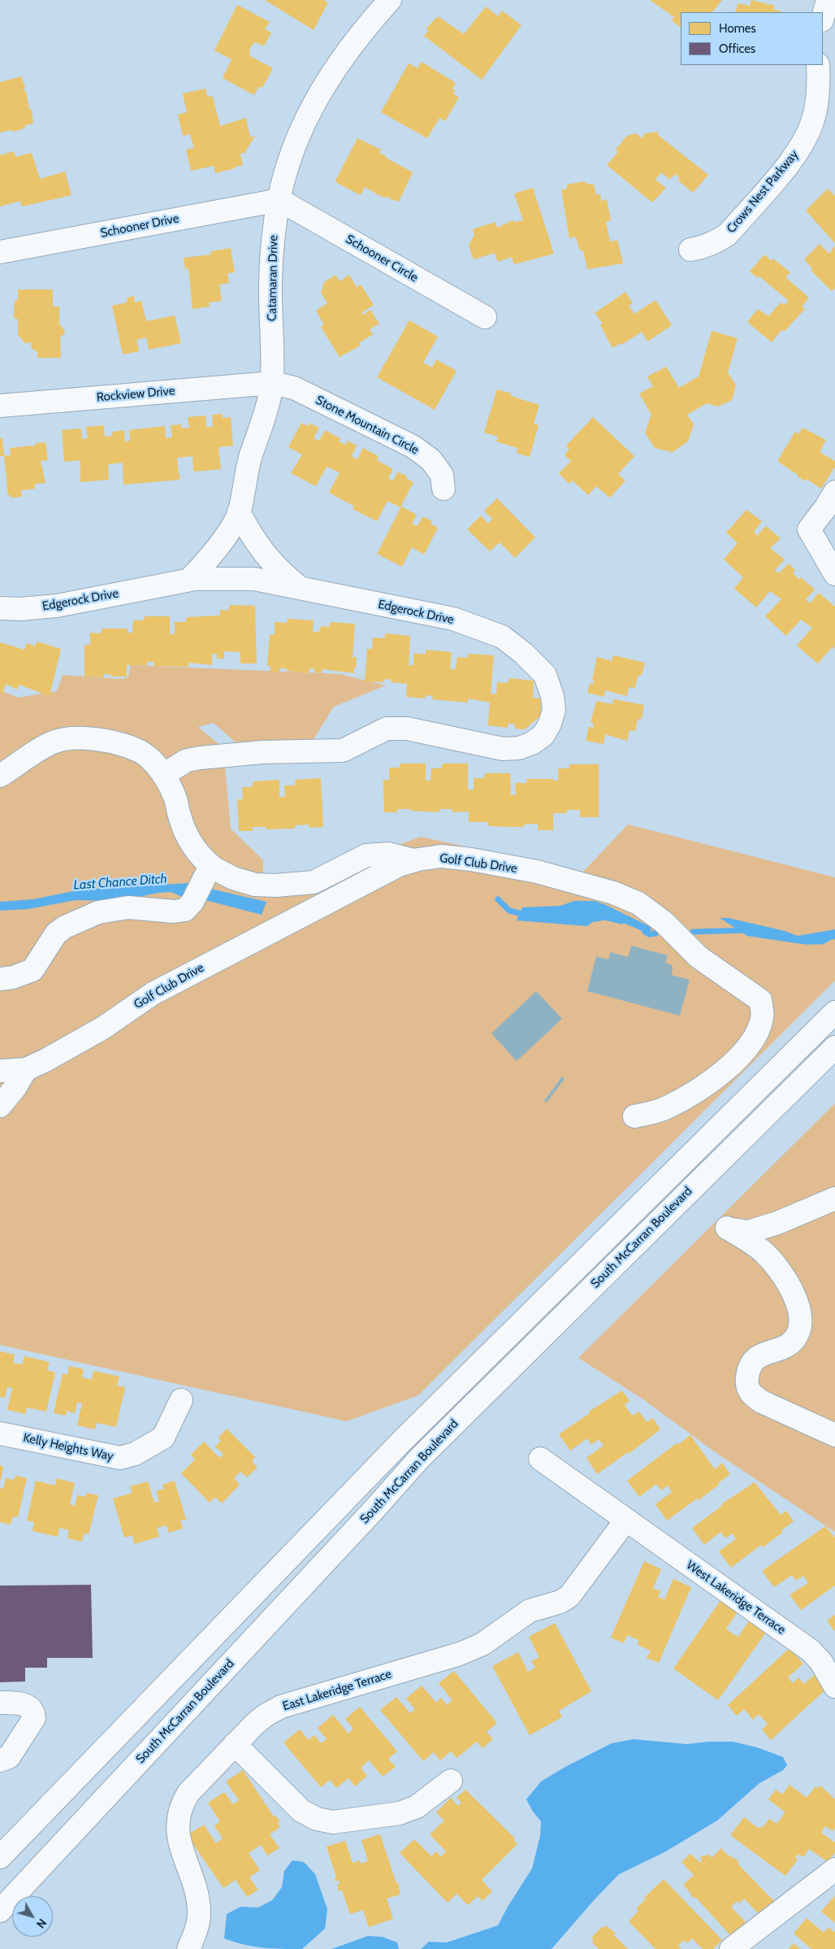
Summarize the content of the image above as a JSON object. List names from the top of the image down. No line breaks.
{"streets":{"street":["Crows Nest Parkway","Schooner Drive","Schooner Circle","Catamaran Drive","Rockview Drive","Stone Mountain Circle","Edgerock Drive","Golf Club Drive","South McCarran Boulevard","Kelly Heights Way","West Lakeridge Terrace","East Lakeridge Terrace"]},"crossings":[["Schooner Drive","Schooner Circle"],["Schooner Drive","Catamaran Drive"],["Schooner Circle","Catamaran Drive"],["Catamaran Drive","Rockview Drive"],["Catamaran Drive","Stone Mountain Circle"],["Catamaran Drive","Edgerock Drive"],["Rockview Drive","Stone Mountain Circle"],["West Lakeridge Terrace","East Lakeridge Terrace"]],"water":["Last Chance Ditch"],"legend":["Homes","Offices"],"north":"bottom right"}
